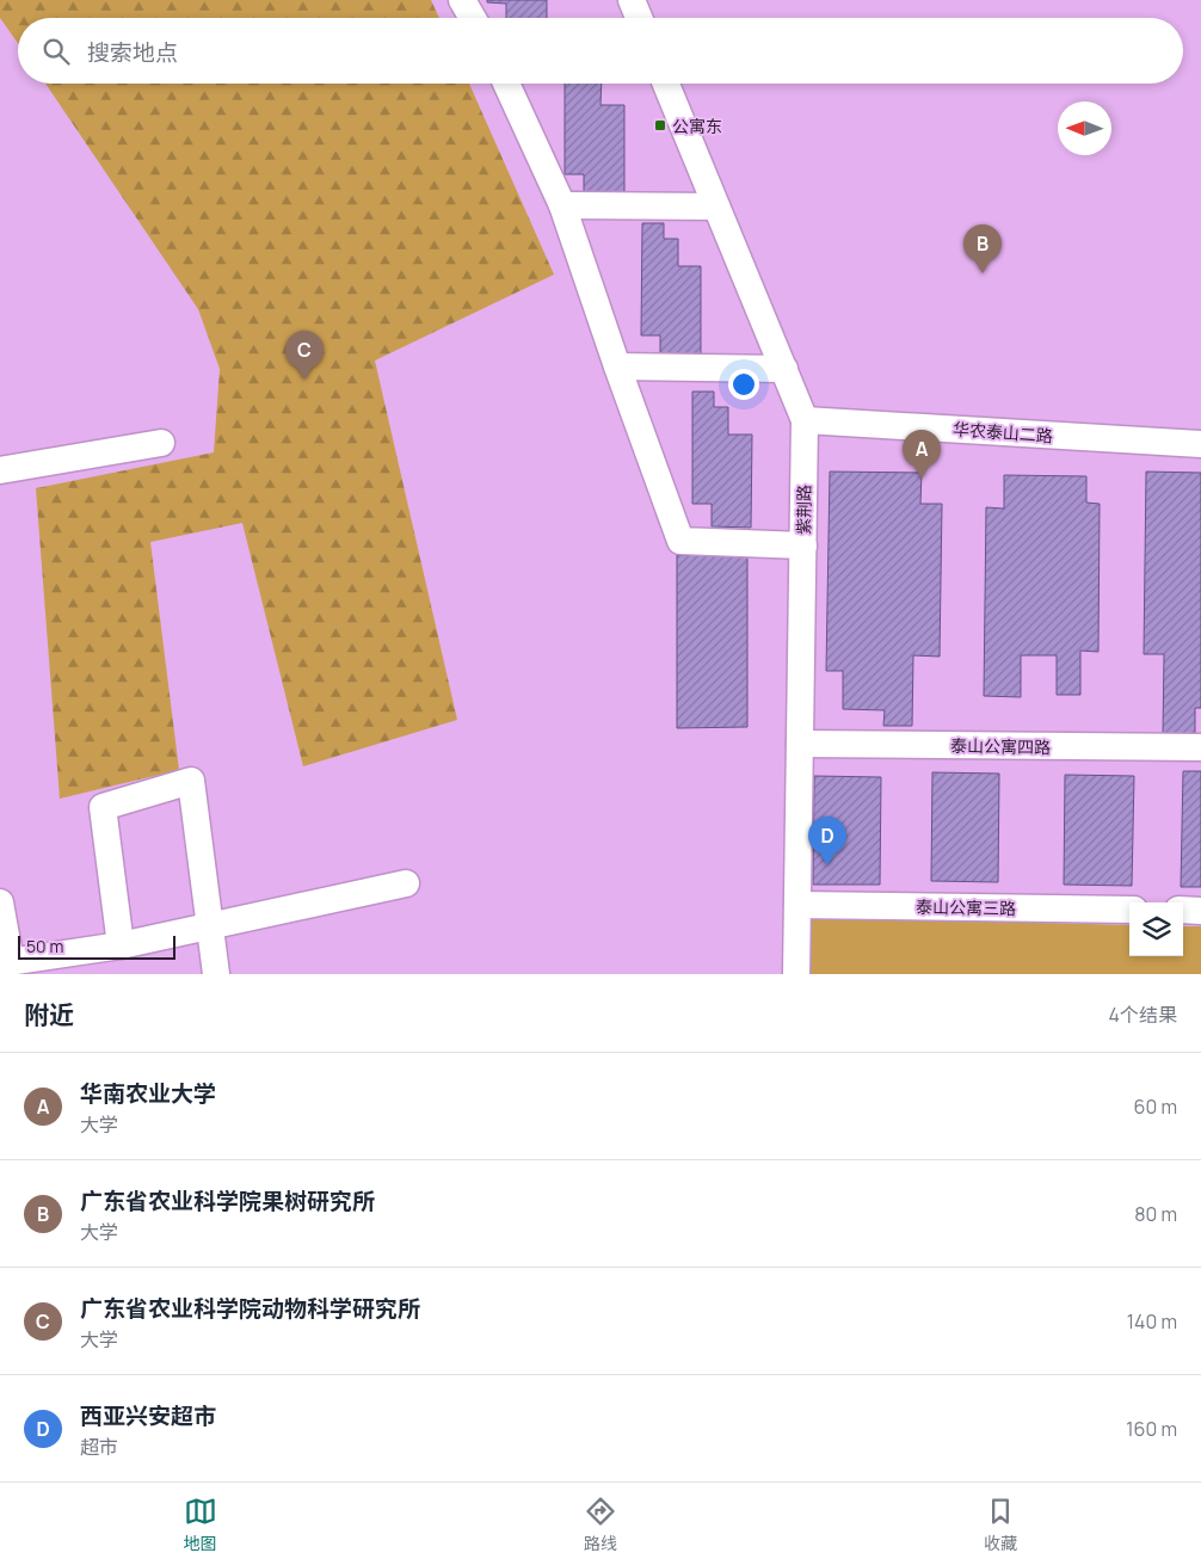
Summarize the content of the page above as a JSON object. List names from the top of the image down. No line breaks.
{"streets":{"lane":["华农泰山二路","紫荆路","泰山公寓四路","泰山公寓三路"]},"crossings":[["华农泰山二路","紫荆路"],["紫荆路","泰山公寓四路"],["紫荆路","泰山公寓三路"]],"places":{"transit":["公寓东"]},"scale_bar":"50 m","north":"left","page":{"search":"搜索地点","pins":["B","C","A","D"],"scale":"50 m","heading":["附近","4个结果"],"list":[{"mark":"A","name":"华南农业大学","note":"大学","value":"60 m"},{"mark":"B","name":"广东省农业科学院果树研究所","note":"大学","value":"80 m"},{"mark":"C","name":"广东省农业科学院动物科学研究所","note":"大学","value":"140 m"},{"mark":"D","name":"西亚兴安超市","note":"超市","value":"160 m"}],"nav":["地图","路线","收藏"]}}
